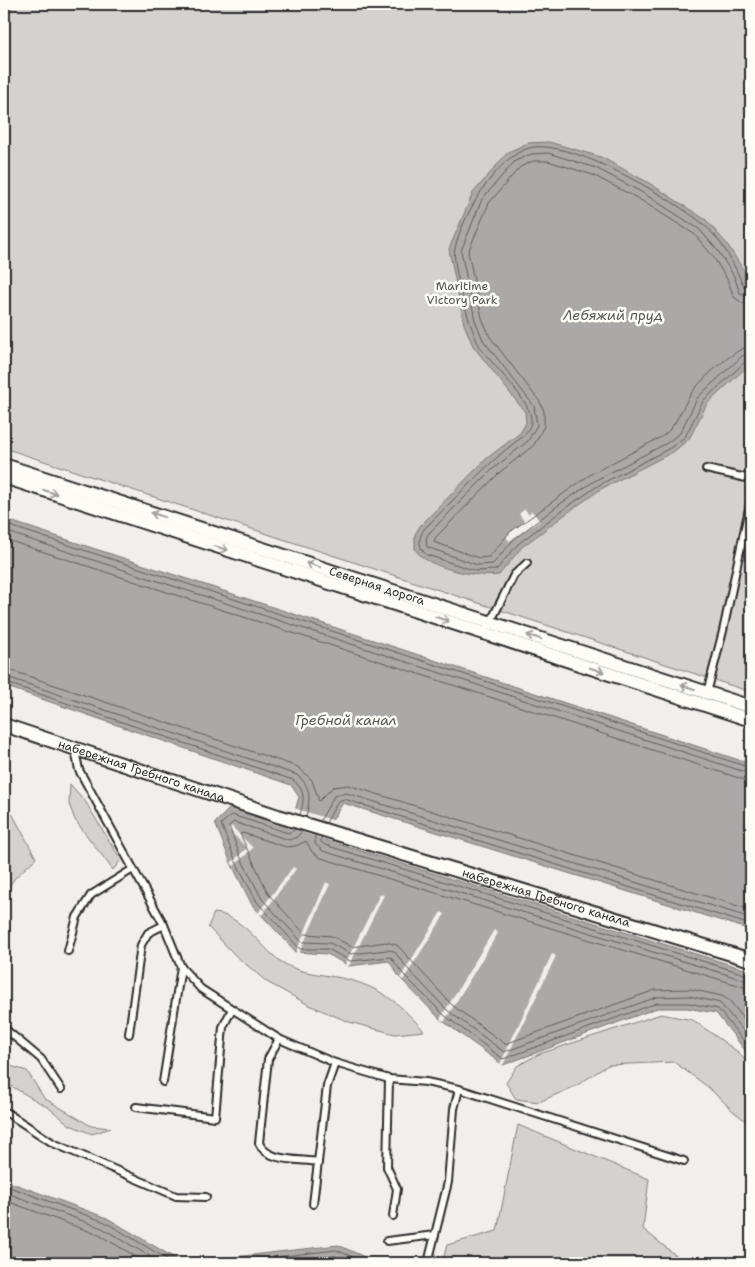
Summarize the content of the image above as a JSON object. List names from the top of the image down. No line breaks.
{"streets":{"street":["Северная дорога","набережная Гребного канала"]},"water":["Лебяжий пруд","Гребной канал"],"parks":["Maritime Victory Park"]}
